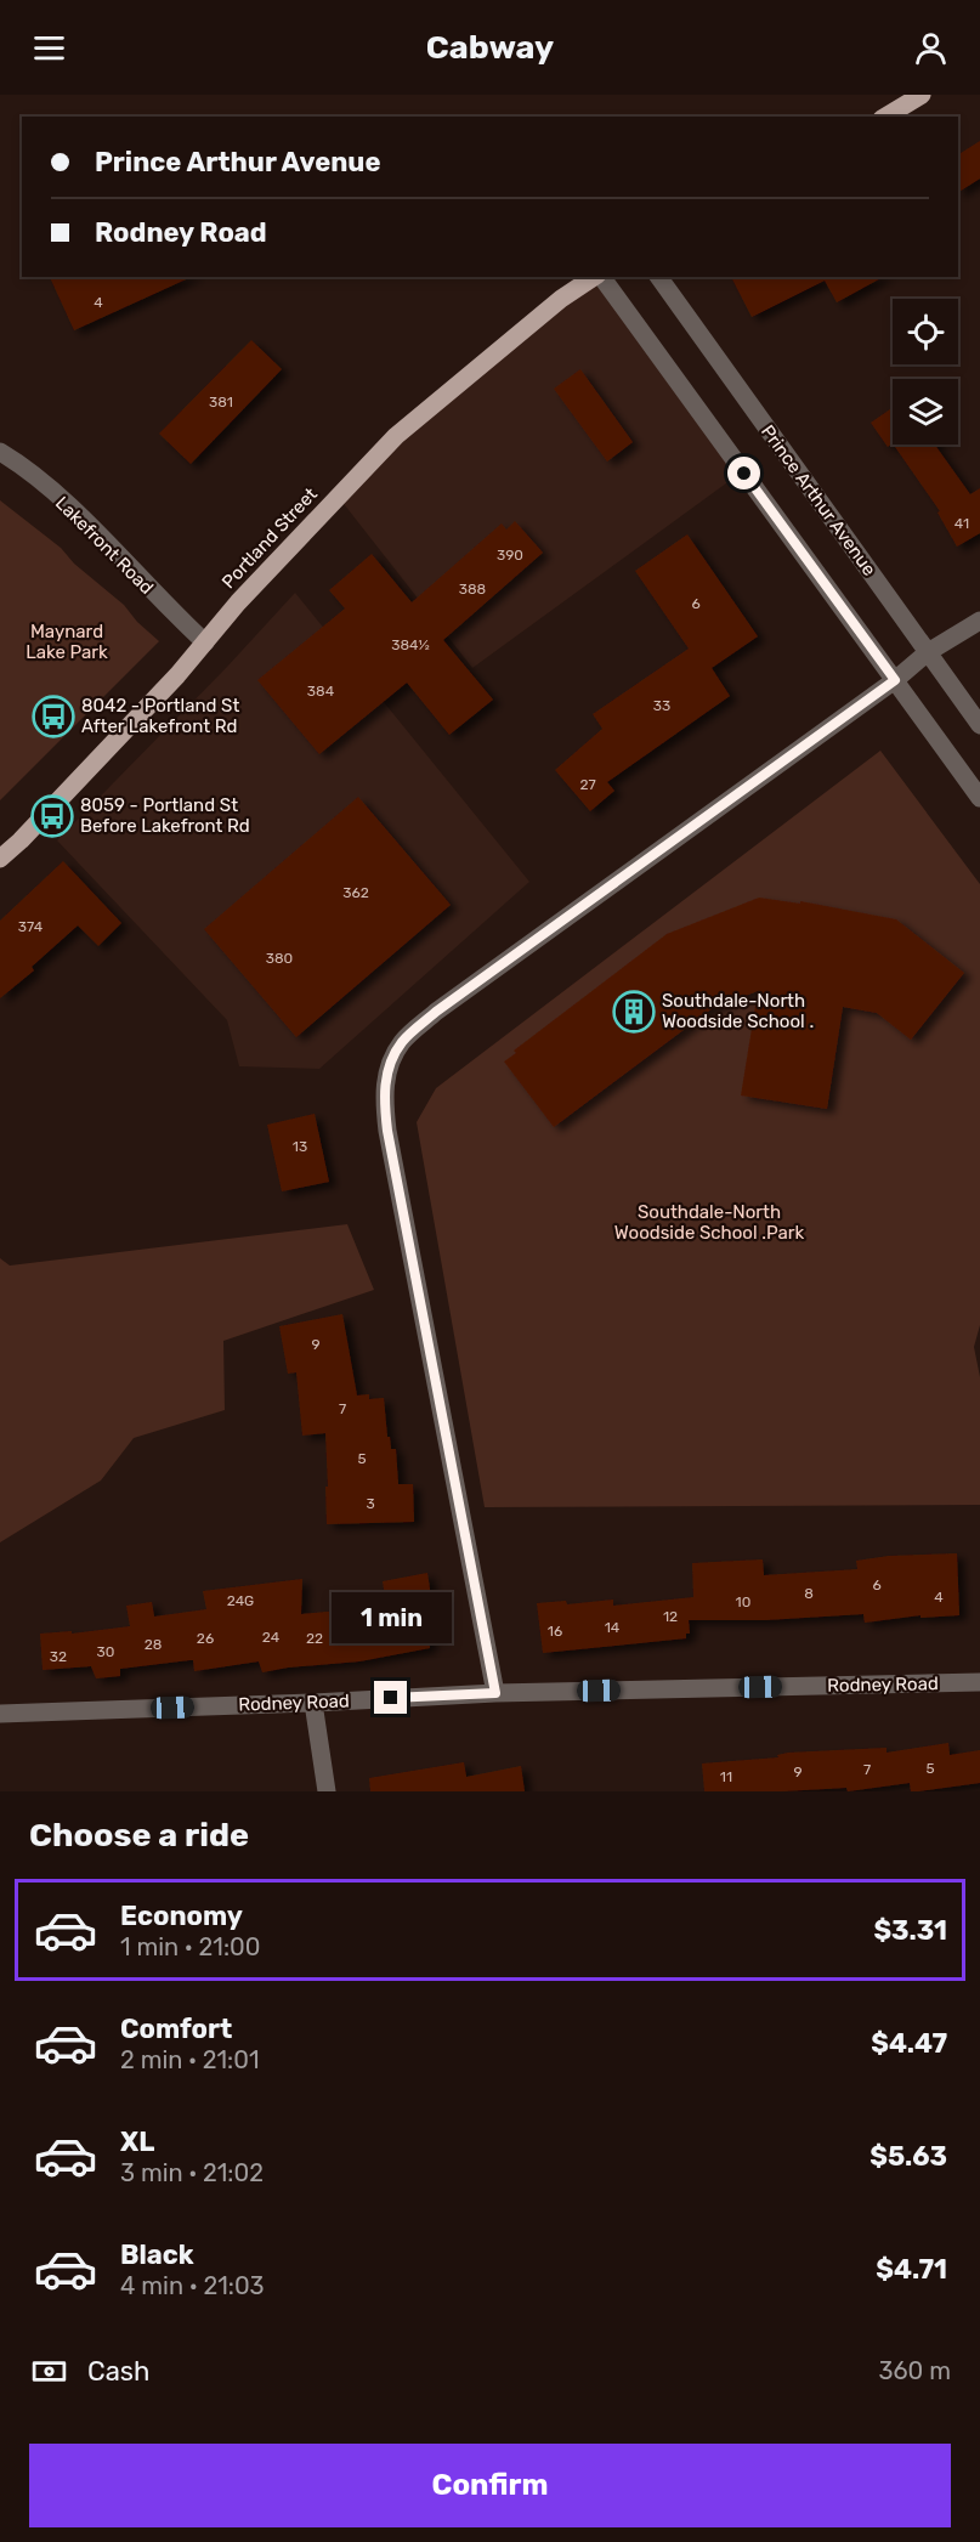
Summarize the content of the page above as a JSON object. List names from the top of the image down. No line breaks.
{"streets":{"main road":["Portland Street"],"street":["Prince Arthur Avenue","Lakefront Road","Rodney Road"]},"crossings":[["Portland Street","Lakefront Road"]],"parks":["Maynard Lake Park","Southdale-North Woodside School .Park"],"places":{"bus stop":["8042 - Portland St After Lakefront Rd","8059 - Portland St Before Lakefront Rd"],"building":["Southdale-North Woodside School ."]},"house_numbers":["4","381","41","390","388","6","384½","384","33","27","362","374","380","13","9","7","5","3","6","8","4","24G","10","12","14","16","24","26","22","28","30","32","5","7","9","11"],"page":{"header":"Cabway","banner":["Prince Arthur Avenue","Rodney Road"],"bubble":"1 min","heading":"Choose a ride","list":[{"name":"Economy","note":"1 min · 21:00","value":"$3.31"},{"name":"Comfort","note":"2 min · 21:01","value":"$4.47"},{"name":"XL","note":"3 min · 21:02","value":"$5.63"},{"name":"Black","note":"4 min · 21:03","value":"$4.71"}],"pay":["Cash","360 m"],"buttons":"Confirm"}}
